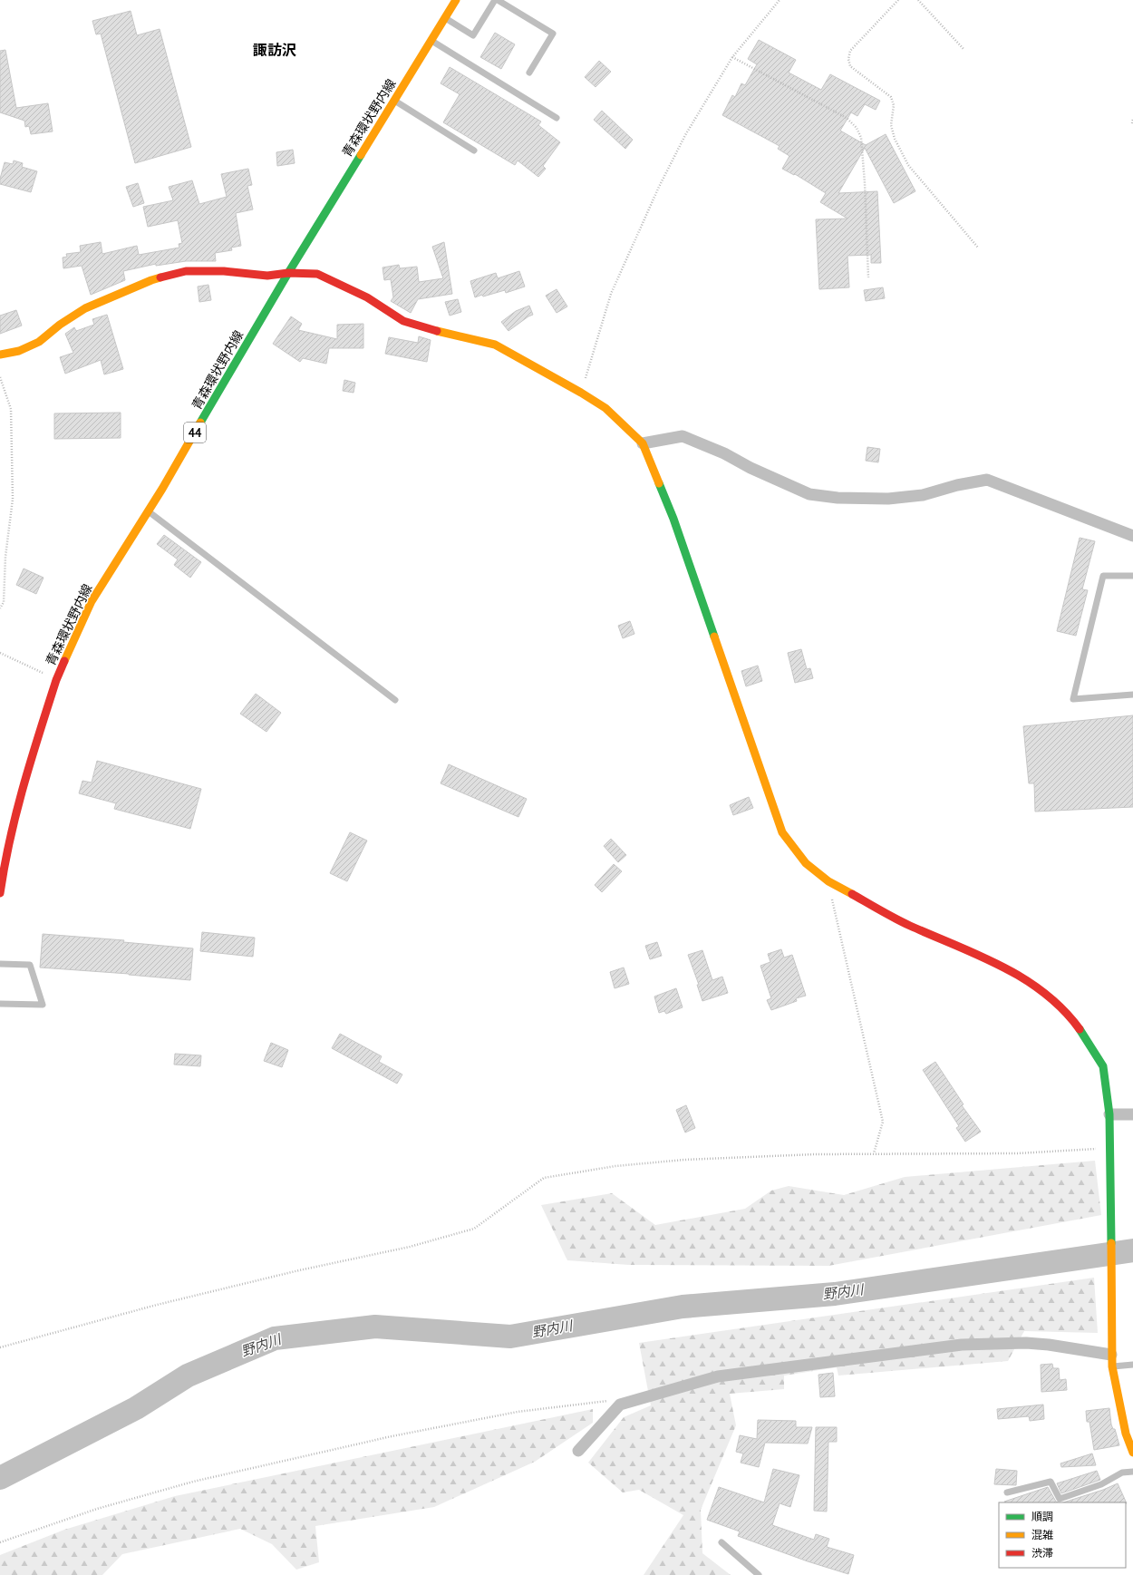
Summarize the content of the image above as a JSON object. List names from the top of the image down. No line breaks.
{"streets":{"street":["青森環状野内線","44"]},"districts":["諏訪沢"],"water":["野内川"],"legend":["順調","混雑","渋滞"]}
